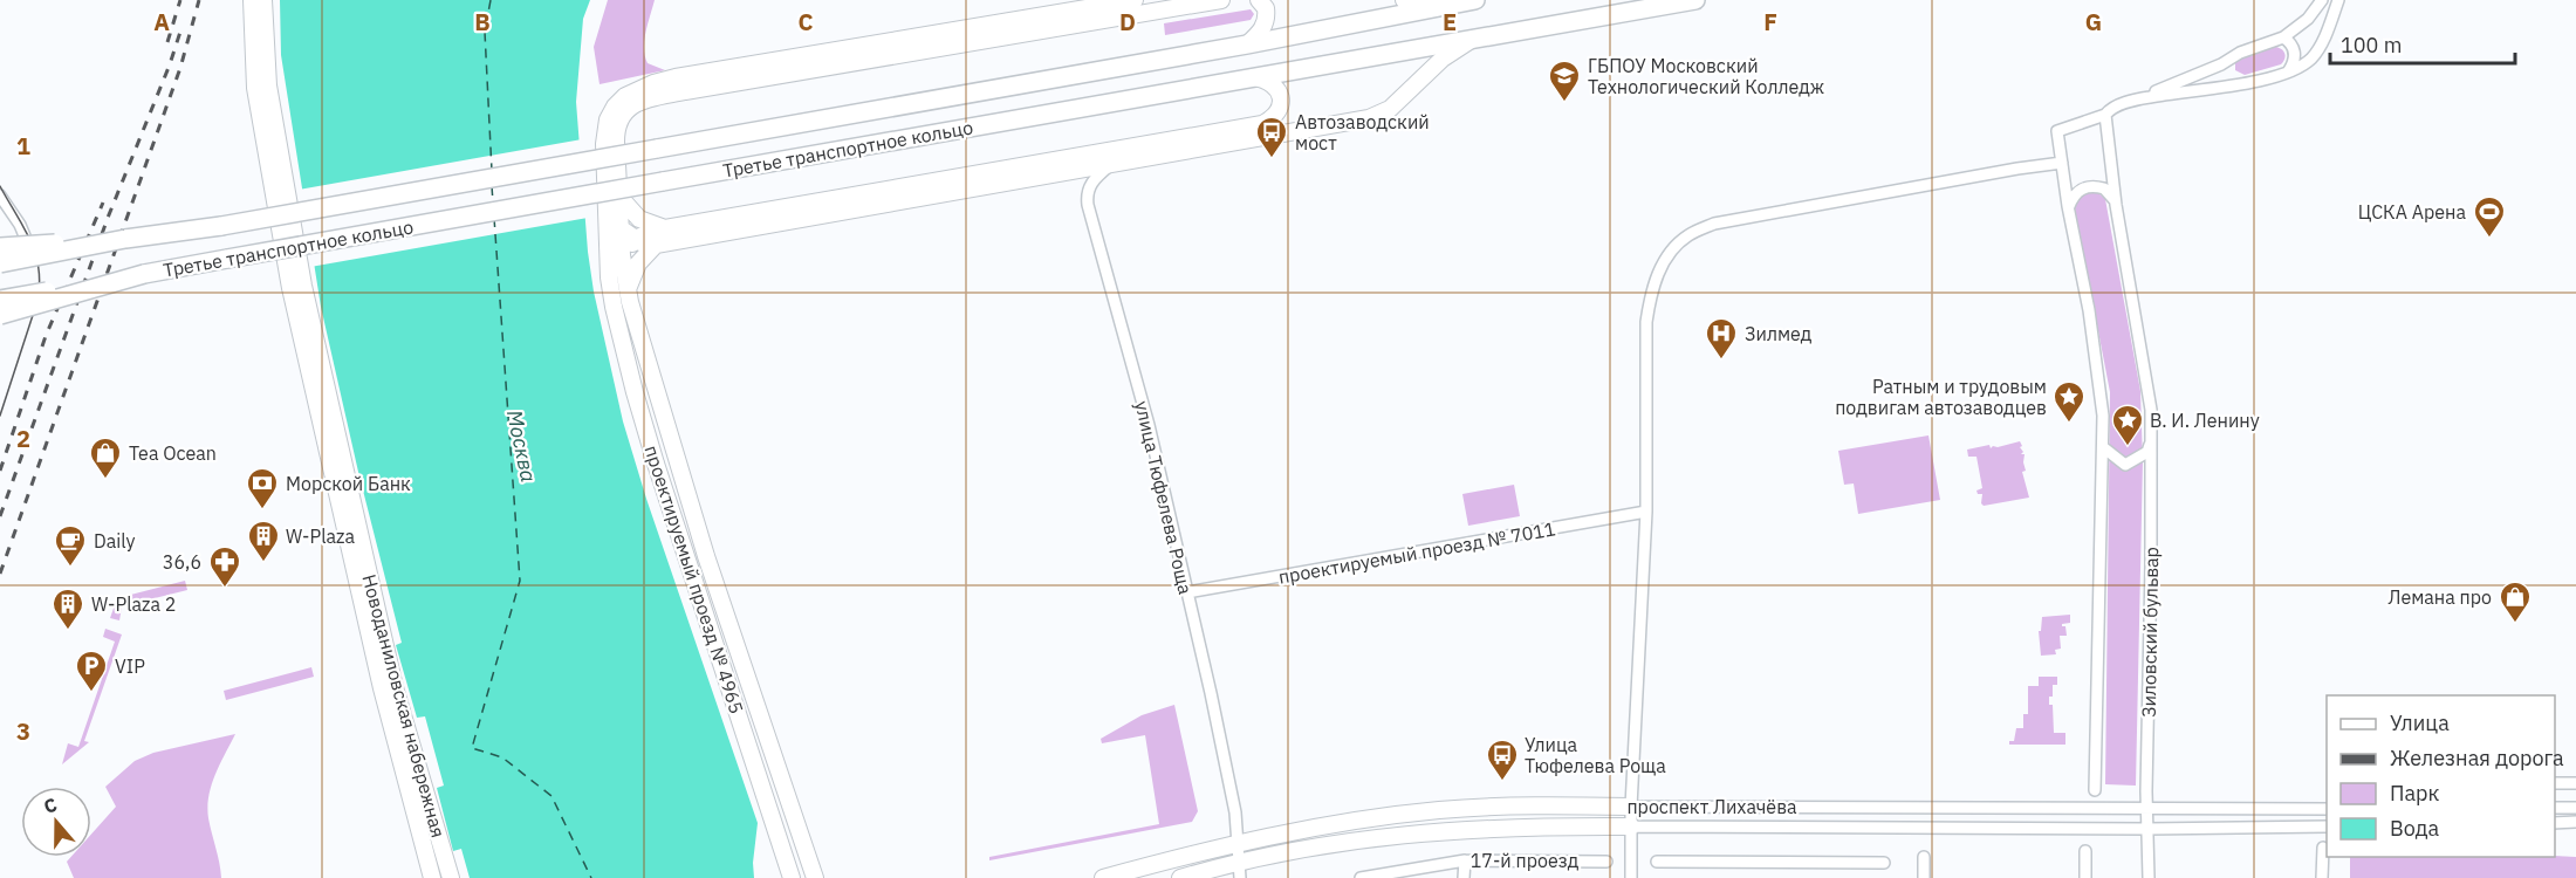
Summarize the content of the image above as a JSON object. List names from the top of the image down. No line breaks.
{"streets":{"main road":["Третье транспортное кольцо","проектируемый проезд № 4965","Новоданиловская набережная","проспект Лихачёва"],"street":["улица Тюфелева Роща","проектируемый проезд № 7011","Зиловский бульвар","17-й проезд"]},"crossings":[["улица Тюфелева Роща","проектируемый проезд № 7011"],["улица Тюфелева Роща","проспект Лихачёва"],["Зиловский бульвар","проспект Лихачёва"]],"water":["Москва"],"places":{"school or university":["ГБПОУ Московский Технологический Колледж"],"bus stop":["Автозаводский мост","Улица Тюфелева Роща"],"sports":["ЦСКА Арена"],"hospital":["Зилмед"],"place":["Ратным и трудовым подвигам автозаводцев","В. И. Ленину"],"shop":["Tea Ocean","Лемана про"],"bank":["Морской Банк"],"building":["W-Plaza","W-Plaza 2"],"cafe":["Daily"],"pharmacy":["36,6"],"parking":["VIP"]},"legend":["Улица","Железная дорога","Парк","Вода"],"scale_bar":"100 m","north":"top","grid":{"columns":["A","B","C","D","E","F","G"],"rows":["1","2","3"]}}
